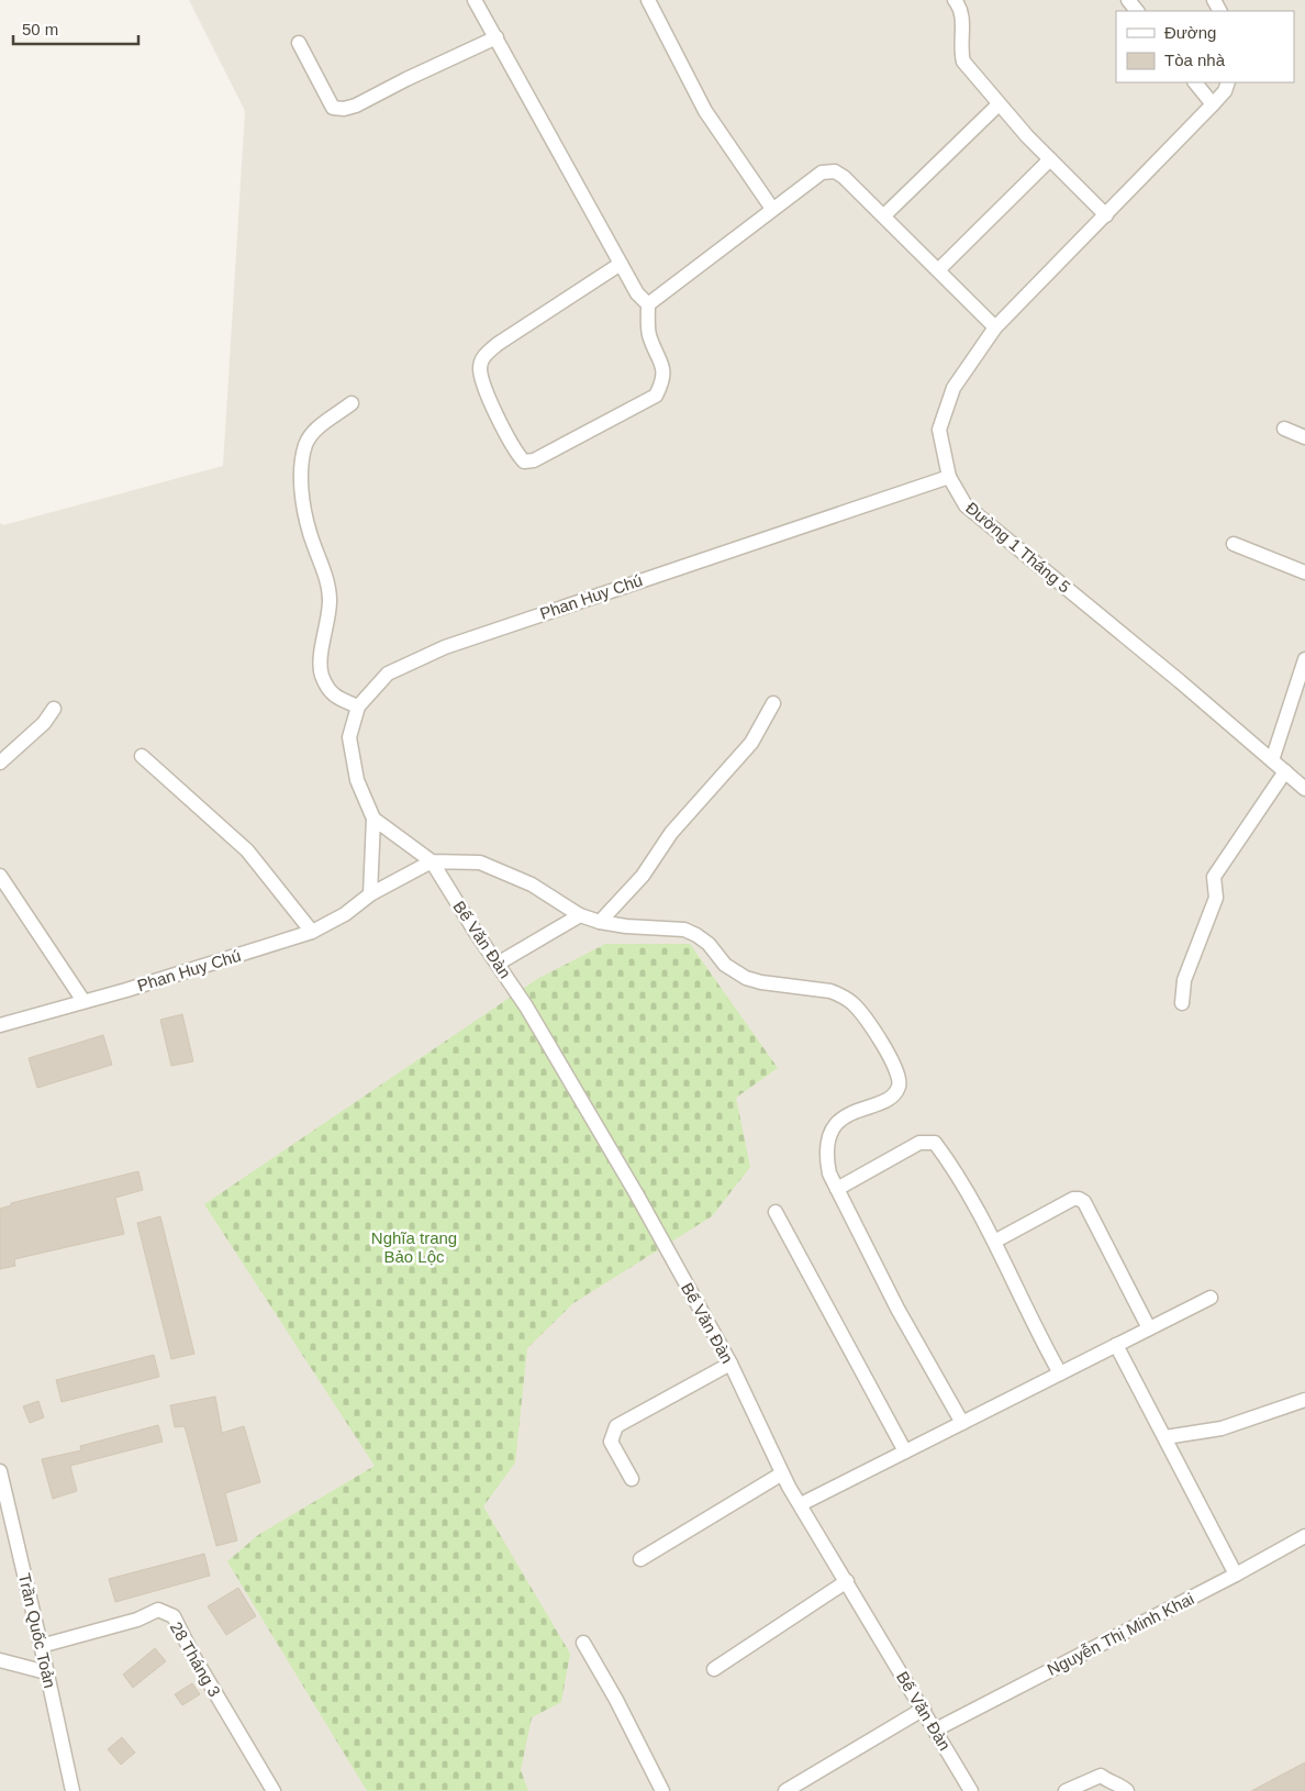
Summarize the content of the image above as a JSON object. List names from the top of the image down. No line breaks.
{"streets":{"street":["Đường 1 Tháng 5","Phan Huy Chú","Bế Văn Đàn","Trần Quốc Toản","Nguyễn Thị Minh Khai","28 Tháng 3"]},"crossings":[["Đường 1 Tháng 5","Phan Huy Chú"],["Phan Huy Chú","Bế Văn Đàn"],["Bế Văn Đàn","Nguyễn Thị Minh Khai"],["Trần Quốc Toản","28 Tháng 3"]],"parks":["Nghĩa trang Bảo Lộc"],"legend":["Đường","Tòa nhà"],"scale_bar":"50 m"}
